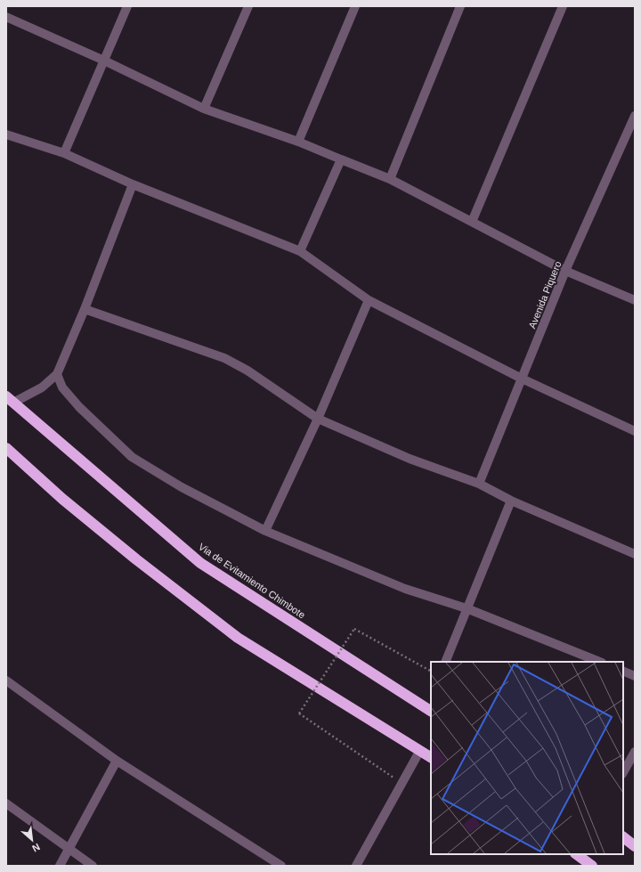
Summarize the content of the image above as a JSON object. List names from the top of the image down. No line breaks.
{"streets":{"highway":["Via de Evitamiento Chimbote"],"street":["Avenida Piquero"]},"north":"bottom right"}
